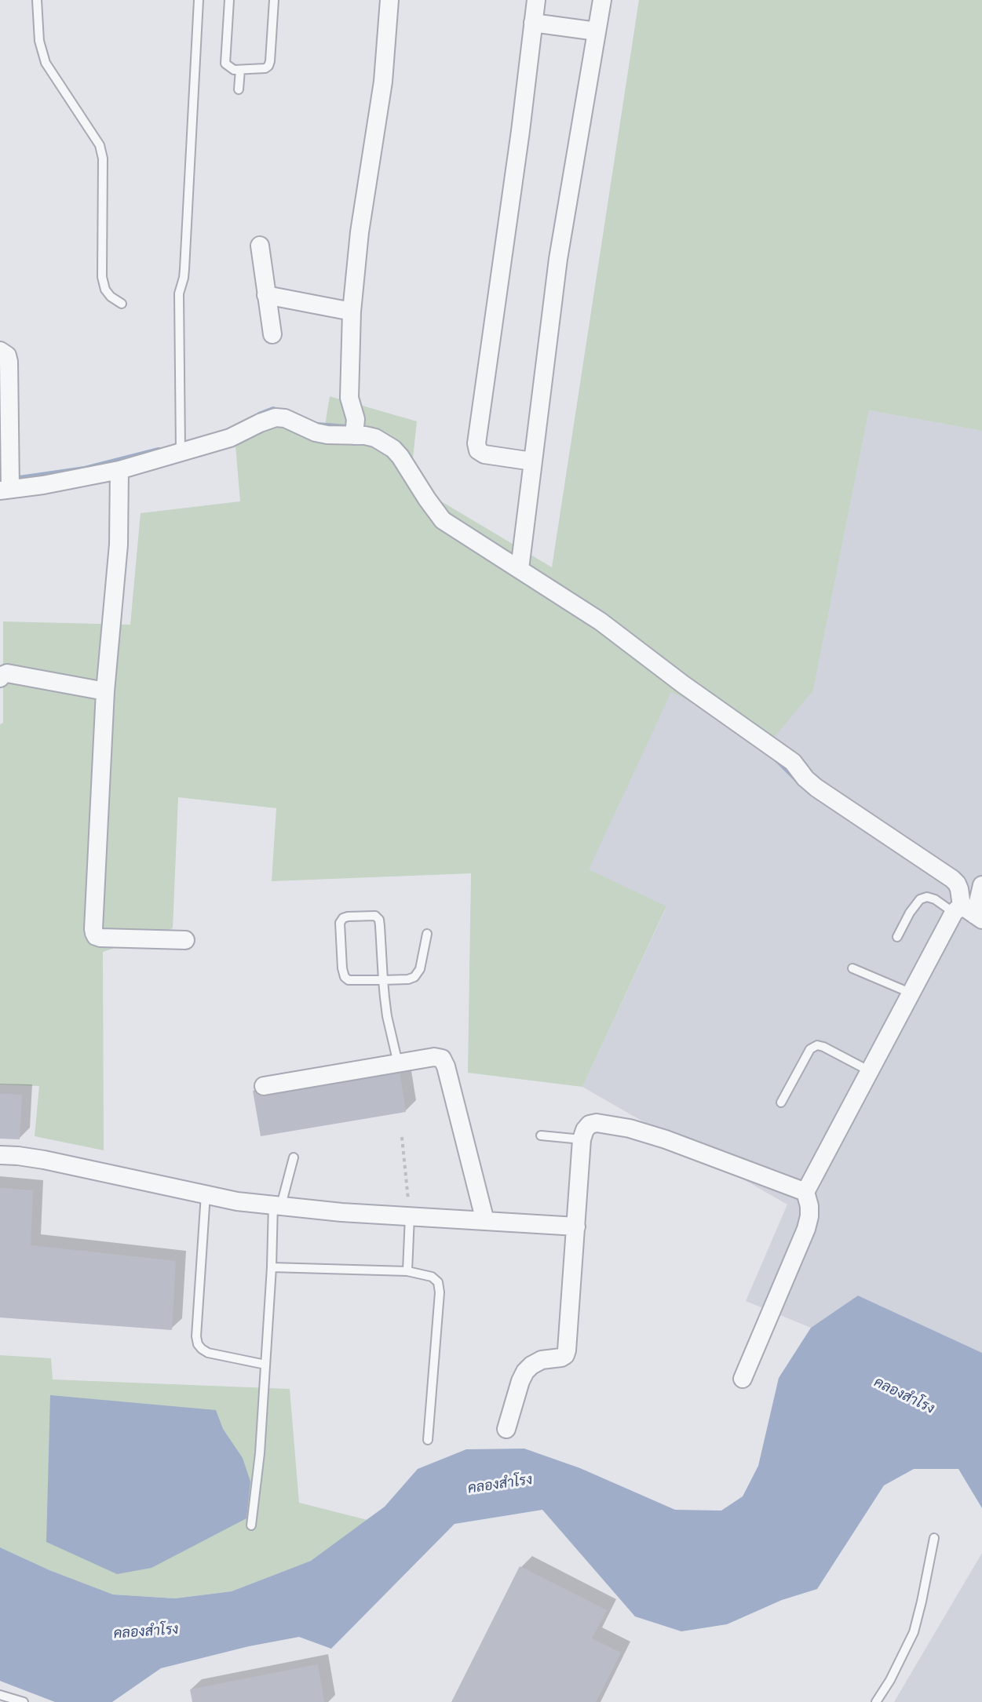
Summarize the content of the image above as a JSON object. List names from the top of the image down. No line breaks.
{"water":["คลองสำโรง"]}
